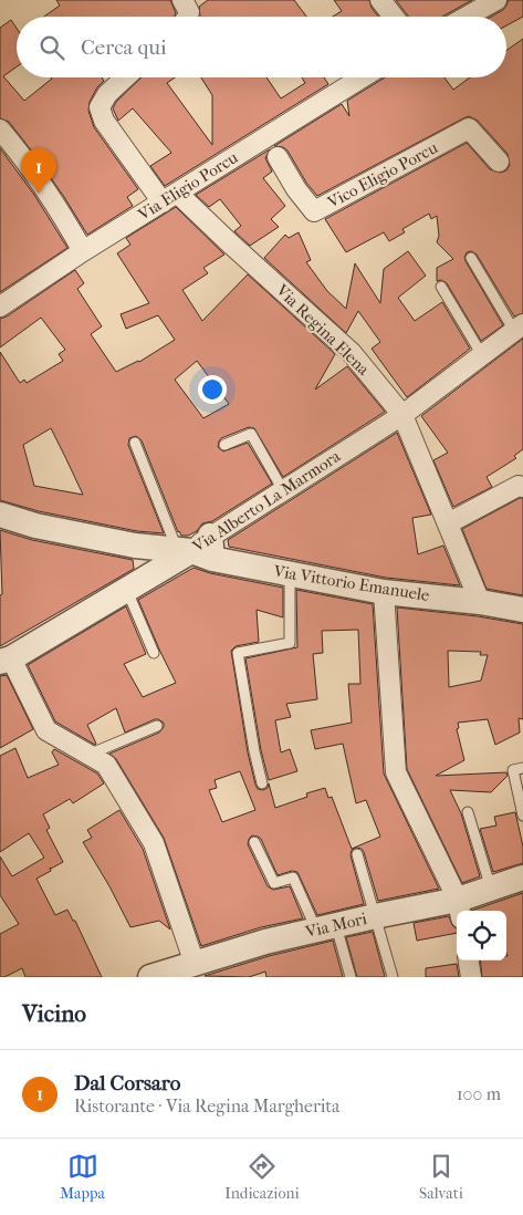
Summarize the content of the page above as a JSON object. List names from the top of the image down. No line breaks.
{"streets":{"street":["Vico Eligio Porcu","Via Eligio Porcu","Via Regina Elena","Via Alberto La Marmora","Via Vittorio Emanuele","Via Mori"]},"crossings":[["Vico Eligio Porcu","Via Eligio Porcu"],["Via Eligio Porcu","Via Regina Elena"],["Via Regina Elena","Via Alberto La Marmora"],["Via Regina Elena","Via Vittorio Emanuele"],["Via Alberto La Marmora","Via Vittorio Emanuele"]],"page":{"search":"Cerca qui","pins":"1","heading":"Vicino","list":[{"mark":"1","name":"Dal Corsaro","note":"Ristorante · Via Regina Margherita","value":"100 m"}],"nav":["Mappa","Indicazioni","Salvati"]}}
